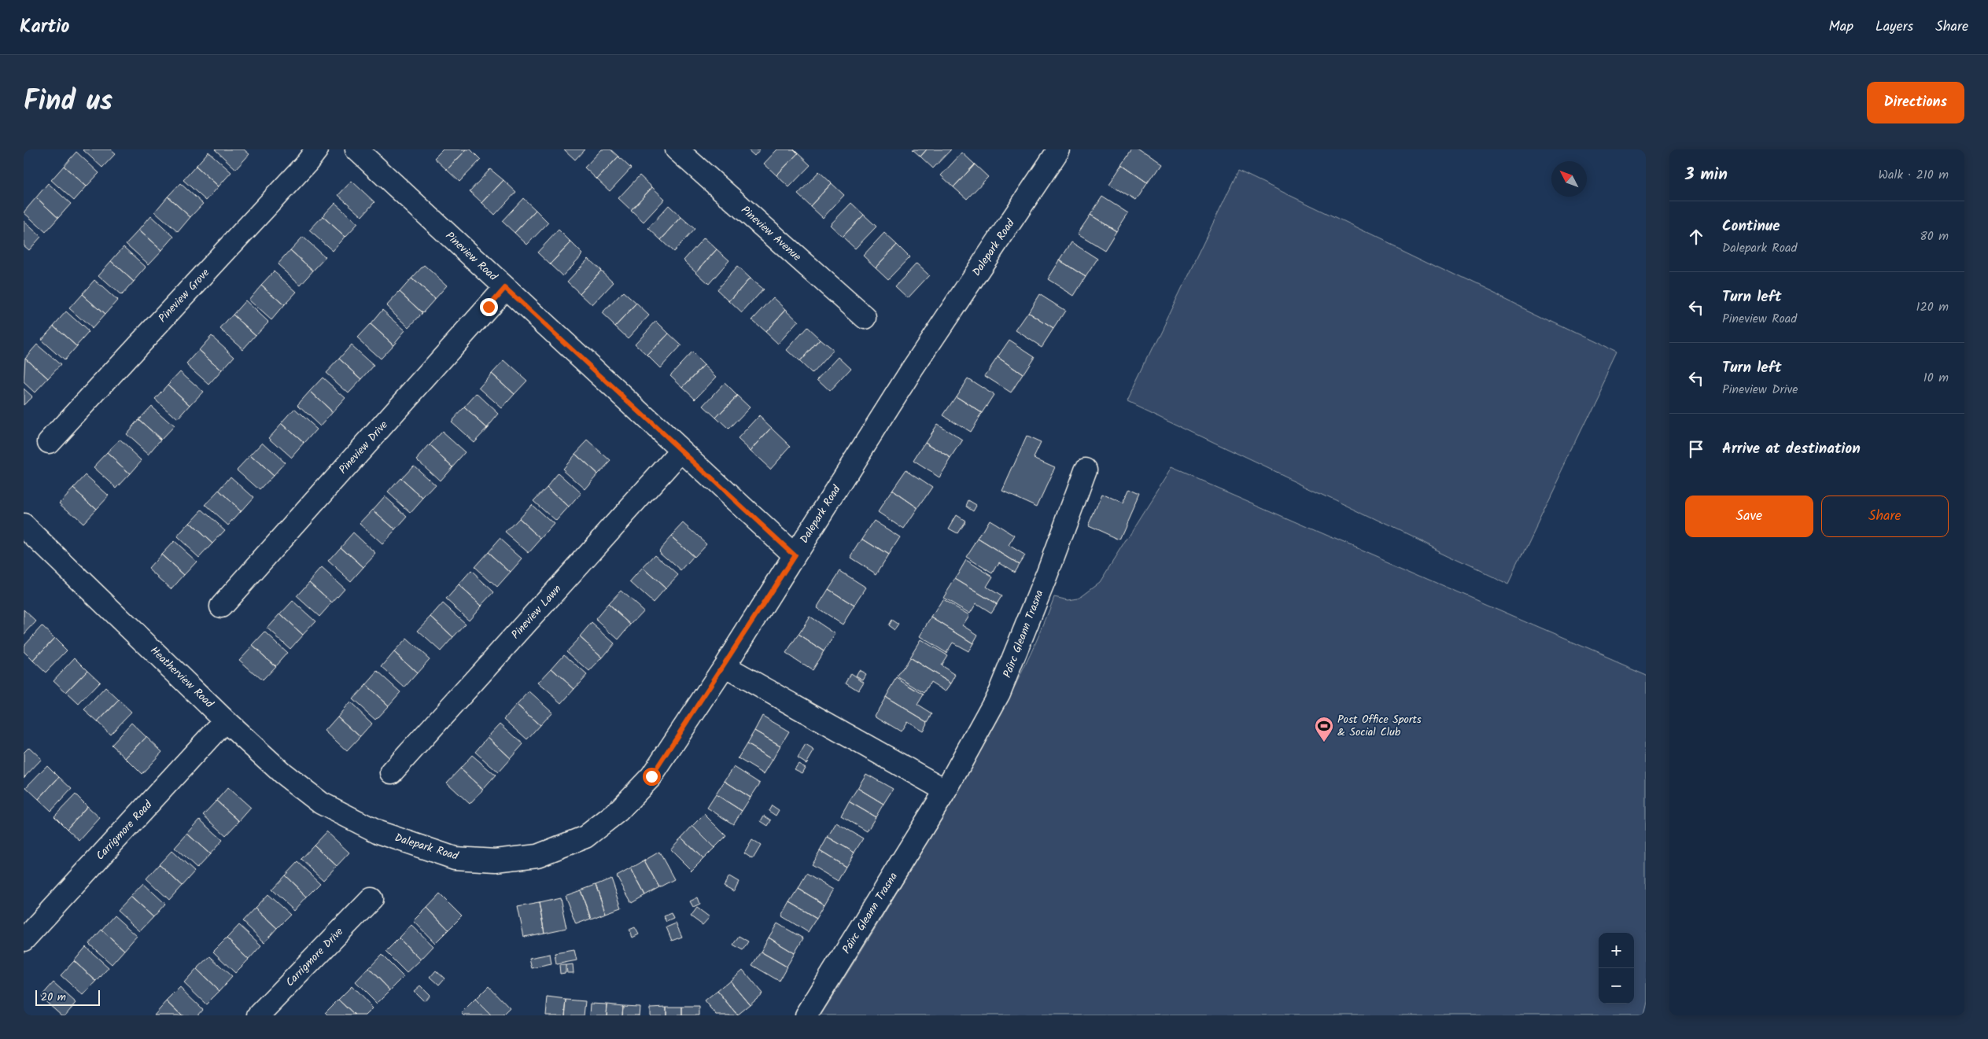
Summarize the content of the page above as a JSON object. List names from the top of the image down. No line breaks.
{"streets":{"street":["Pineview Avenue","Dalepark Road","Pineview Road","Pineview Grove","Pineview Drive","Pineview Lawn","Páirc Gleann Trasna","Heatherview Road","Carrigmore Road","Carrigmore Drive"]},"crossings":[["Dalepark Road","Pineview Road"],["Dalepark Road","Heatherview Road"],["Pineview Road","Pineview Drive"],["Pineview Road","Pineview Lawn"],["Heatherview Road","Carrigmore Road"]],"places":{"sports":["Post Office Sports & Social Club"]},"scale_bar":"20 m","north":"top left","page":{"header":"Kartio","nav":["Map","Layers","Share"],"title":"Find us","buttons":["Directions",["Save","Share"]],"heading":["3 min","Walk · 210 m"],"list":[["Continue","Dalepark Road","80 m"],["Turn left","Pineview Road","120 m"],["Turn left","Pineview Drive","10 m"],"Arrive at destination"],"map_buttons":["+","−"],"scale":"20 m"}}
